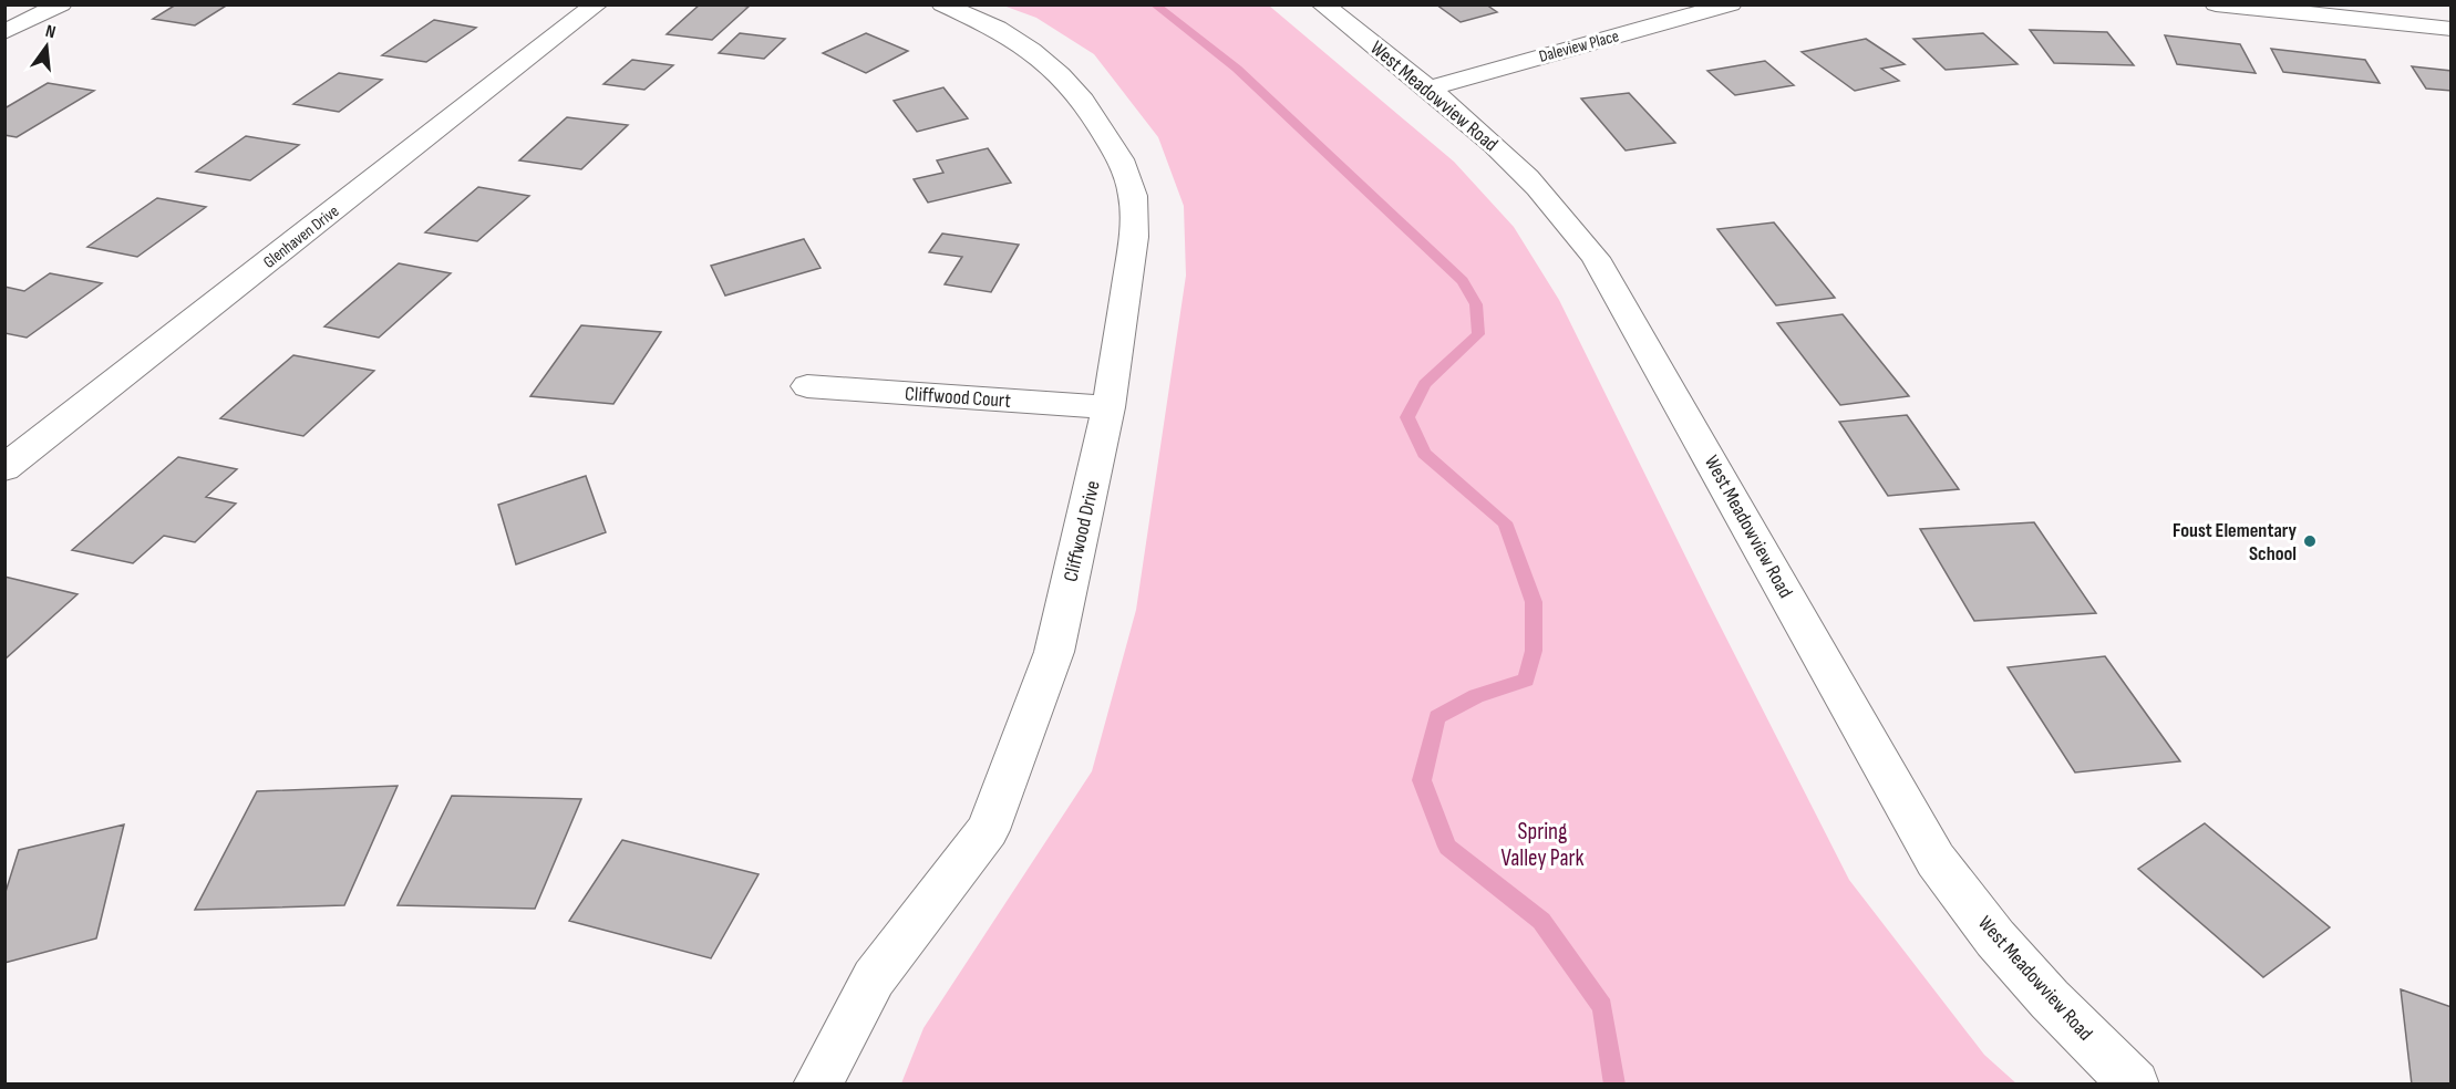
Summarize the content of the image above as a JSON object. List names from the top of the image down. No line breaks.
{"streets":{"street":["Daleview Place","West Meadowview Road","Glenhaven Drive","Cliffwood Court","Cliffwood Drive"]},"crossings":[["Daleview Place","West Meadowview Road"],["Cliffwood Court","Cliffwood Drive"]],"parks":["Spring Valley Park"],"places":["Foust Elementary School"],"north":"top"}
